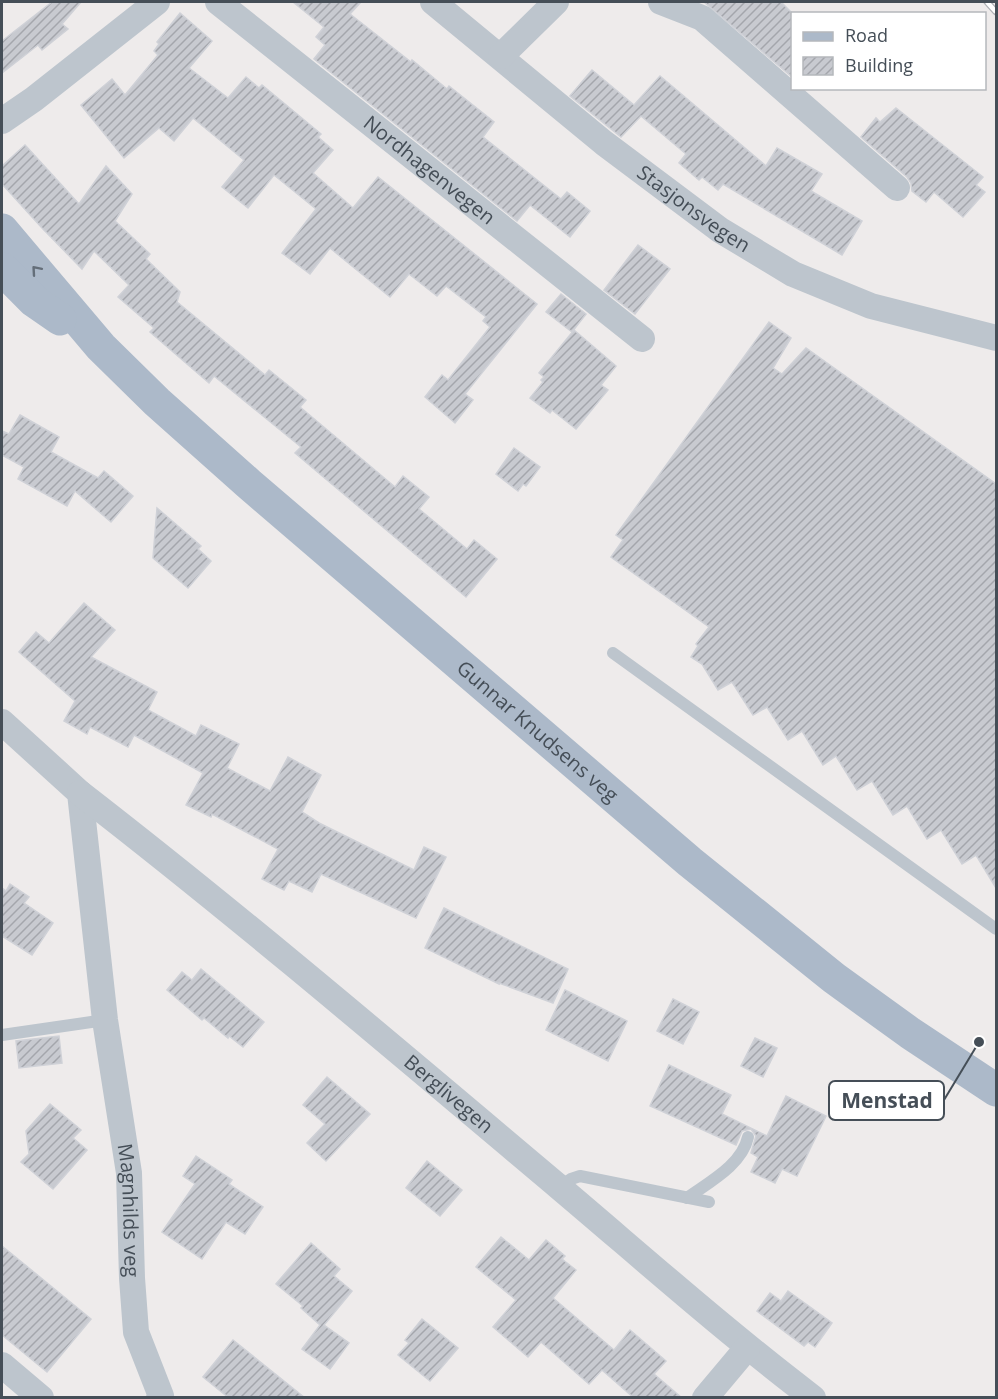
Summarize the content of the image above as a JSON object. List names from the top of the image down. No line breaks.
{"streets":{"main road":["Gunnar Knudsens veg"],"street":["Nordhagenvegen","Stasjonsvegen","Berglivegen","Magnhilds veg"]},"crossings":[["Berglivegen","Magnhilds veg"]],"places":["Menstad"],"legend":["Road","Building"]}
